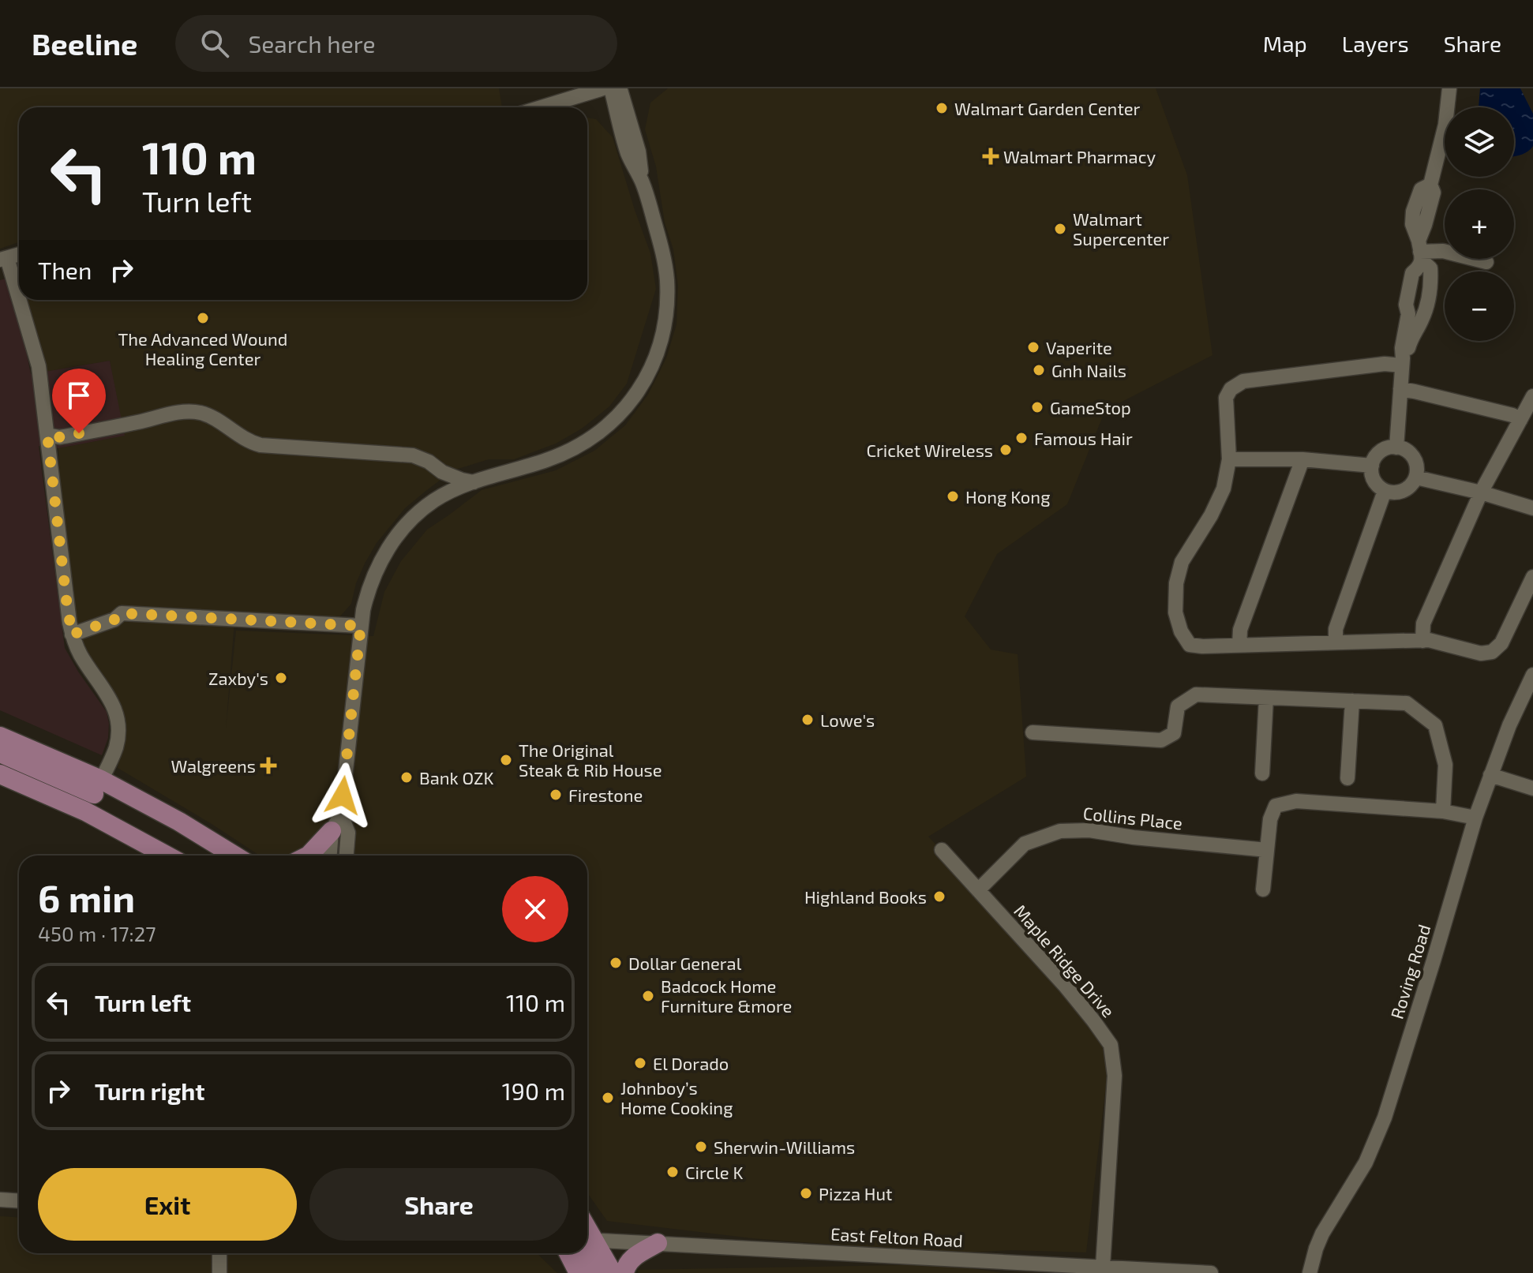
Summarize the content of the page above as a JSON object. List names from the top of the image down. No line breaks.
{"streets":{"street":["Collins Place","Maple Ridge Drive","Roving Road","East Felton Road"]},"crossings":[["Collins Place","Maple Ridge Drive"],["Maple Ridge Drive","East Felton Road"]],"places":{"other":["Walmart Garden Center","Walmart Supercenter","The Advanced Wound Healing Center","Vaperite","Gnh Nails","GameStop","Famous Hair","Cricket Wireless","Hong Kong","Zaxby's","Lowe's","The Original Steak & Rib House","Bank OZK","Firestone","Highland Books","Dollar General","Badcock Home Furniture &more","El Dorado","Johnboy’s Home Cooking","Sherwin-Williams","Circle K","Pizza Hut"],"health":["Walmart Pharmacy","Walgreens"]},"page":{"header":"Beeline","search":"Search here","nav":["Map","Layers","Share"],"map_buttons":["+","−"],"turn":["110 m","Turn left"],"then":"Then","heading":["6 min","450 m · 17:27"],"list":[{"name":"Turn left","value":"110 m"},{"name":"Turn right","value":"190 m"}],"buttons":["Exit","Share"]}}
